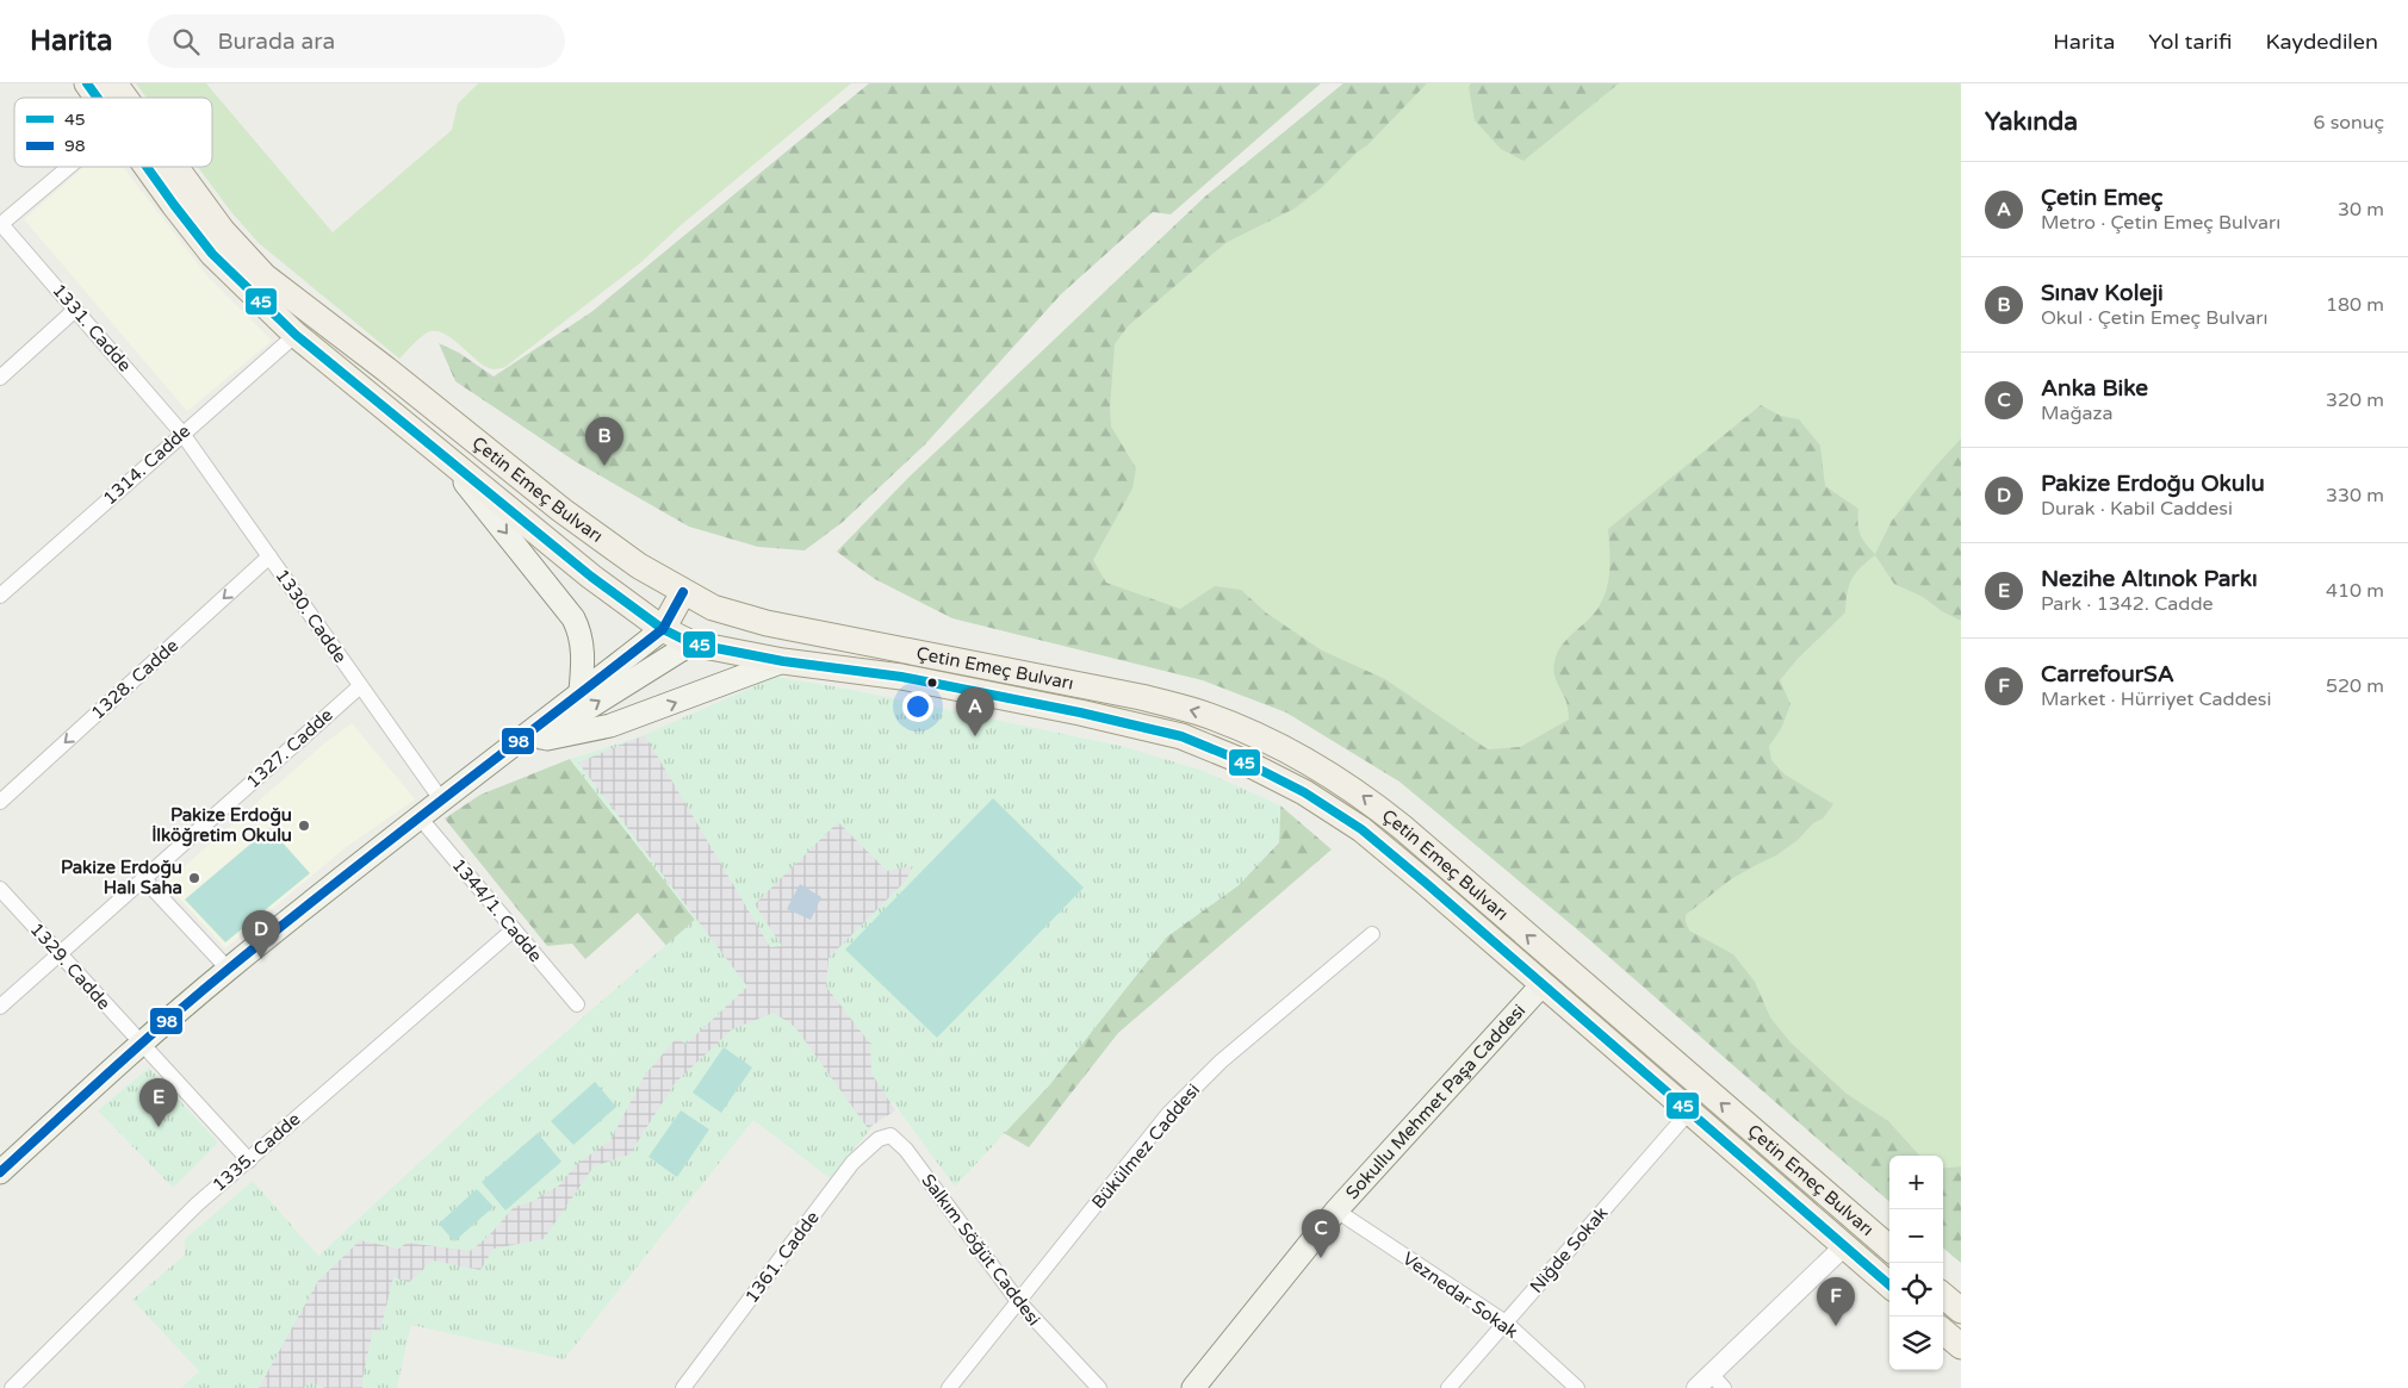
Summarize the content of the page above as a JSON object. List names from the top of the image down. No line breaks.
{"streets":{"main road":["Çetin Emeç Bulvarı","Sokullu Mehmet Paşa Caddesi"],"street":["1331. Cadde","1314. Cadde","1330. Cadde","1328. Cadde","1327. Cadde","1344/1. Cadde","1329. Cadde","Bükülmez Caddesi","1335. Cadde","Salkım Söğüt Caddesi","Niğde Sokak","1361. Cadde","Veznedar Sokak"]},"crossings":[["1331. Cadde","1314. Cadde"],["1331. Cadde","1330. Cadde"],["1314. Cadde","Çetin Emeç Bulvarı"],["1314. Cadde","1330. Cadde"],["Çetin Emeç Bulvarı","Sokullu Mehmet Paşa Caddesi"],["Çetin Emeç Bulvarı","Niğde Sokak"],["1330. Cadde","1328. Cadde"],["1330. Cadde","1327. Cadde"],["1327. Cadde","1329. Cadde"],["1344/1. Cadde","1335. Cadde"],["1329. Cadde","1335. Cadde"],["Sokullu Mehmet Paşa Caddesi","Veznedar Sokak"],["Bükülmez Caddesi","Salkım Söğüt Caddesi"],["Salkım Söğüt Caddesi","1361. Cadde"],["Niğde Sokak","Veznedar Sokak"]],"one_way":["1328. Cadde"],"places":["Pakize Erdoğu İlköğretim Okulu","Pakize Erdoğu Halı Saha"],"lines":["transit line 45","transit line 98"],"legend":["45","98"],"page":{"header":"Harita","search":"Burada ara","nav":["Harita","Yol tarifi","Kaydedilen"],"heading":["Yakında","6 sonuç"],"list":[{"mark":"A","name":"Çetin Emeç","note":"Metro · Çetin Emeç Bulvarı","value":"30 m"},{"mark":"B","name":"Sınav Koleji","note":"Okul · Çetin Emeç Bulvarı","value":"180 m"},{"mark":"C","name":"Anka Bike","note":"Mağaza","value":"320 m"},{"mark":"D","name":"Pakize Erdoğu Okulu","note":"Durak · Kabil Caddesi","value":"330 m"},{"mark":"E","name":"Nezihe Altınok Parkı","note":"Park · 1342. Cadde","value":"410 m"},{"mark":"F","name":"CarrefourSA","note":"Market · Hürriyet Caddesi","value":"520 m"}],"pins":["B","A","D","E","C","F"],"map_buttons":["+","−"]}}
